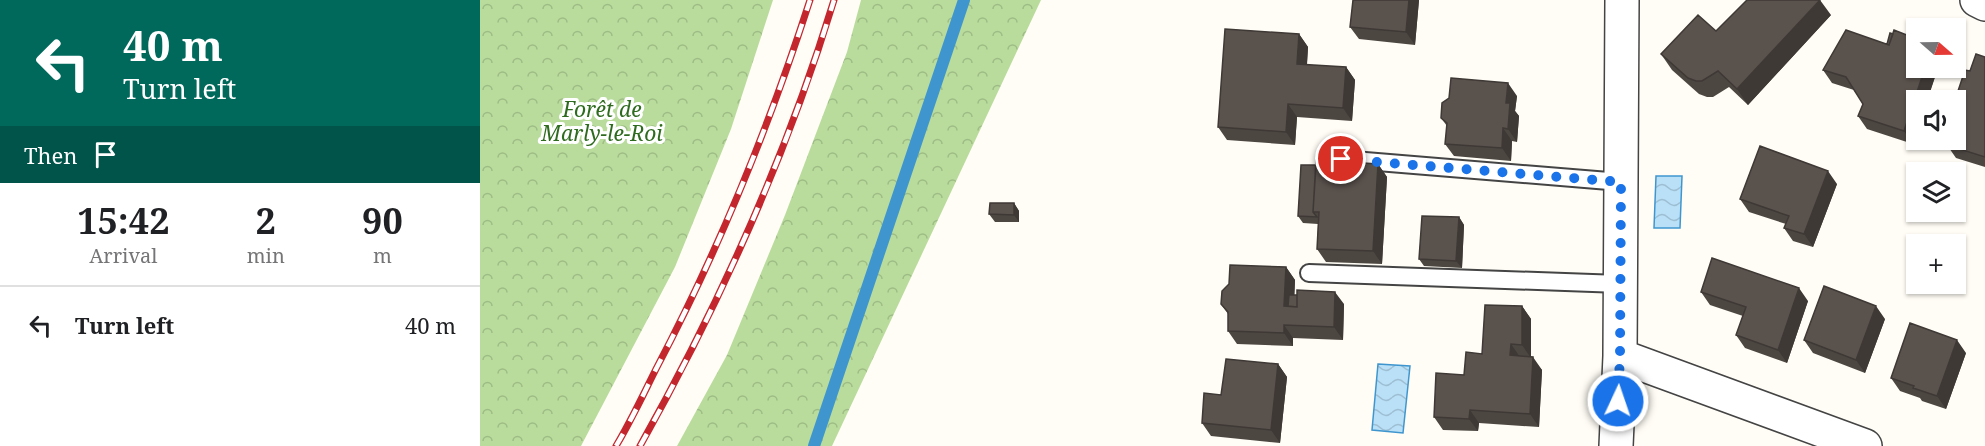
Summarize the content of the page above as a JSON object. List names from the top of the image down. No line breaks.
{"parks":["Forêt de Marly-le-Roi"],"north":"right","page":{"turn":["40 m","Turn left"],"map_buttons":"+","then":"Then","eta":["15:42","Arrival","2","min","90","m"],"list":[{"name":"Turn left","value":"40 m"}]}}
